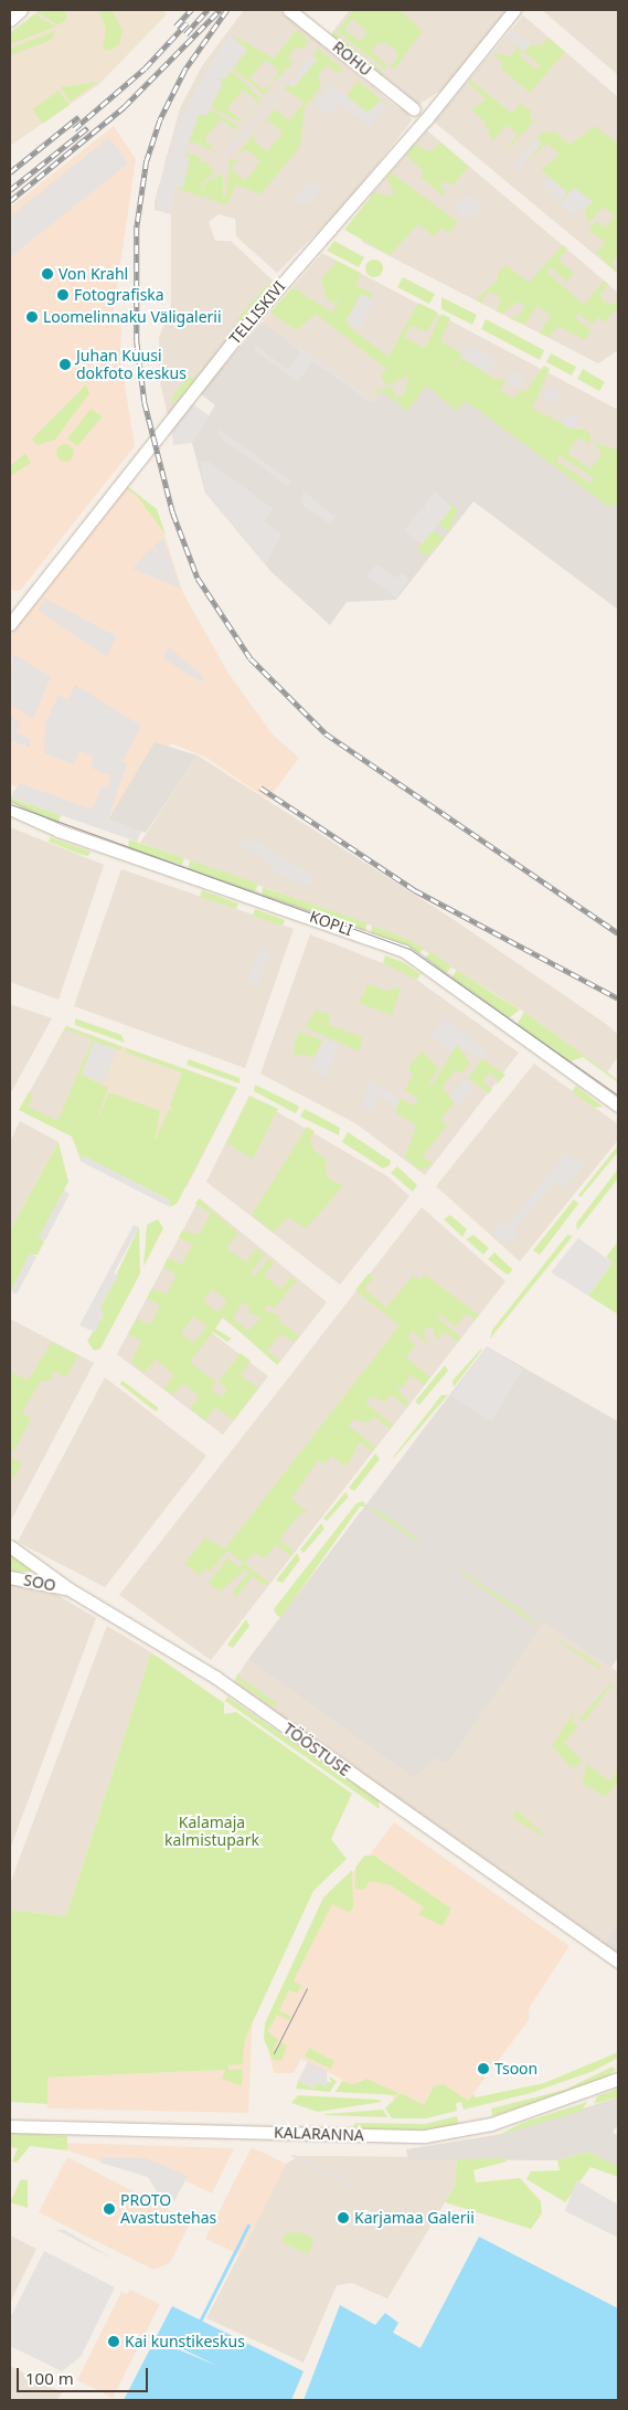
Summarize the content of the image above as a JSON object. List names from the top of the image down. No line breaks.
{"streets":{"street":["ROHU","TELLISKIVI","KOPLI","SOO","TÖÖSTUSE","KALARANNA"]},"crossings":[["SOO","TÖÖSTUSE"]],"parks":["Kalamaja kalmistupark"],"places":["Von Krahl","Fotografiska","Loomelinnaku Väligalerii","Juhan Kuusi dokfoto keskus","Tsoon","PROTO Avastustehas","Karjamaa Galerii","Kai kunstikeskus"],"scale_bar":"100 m"}
